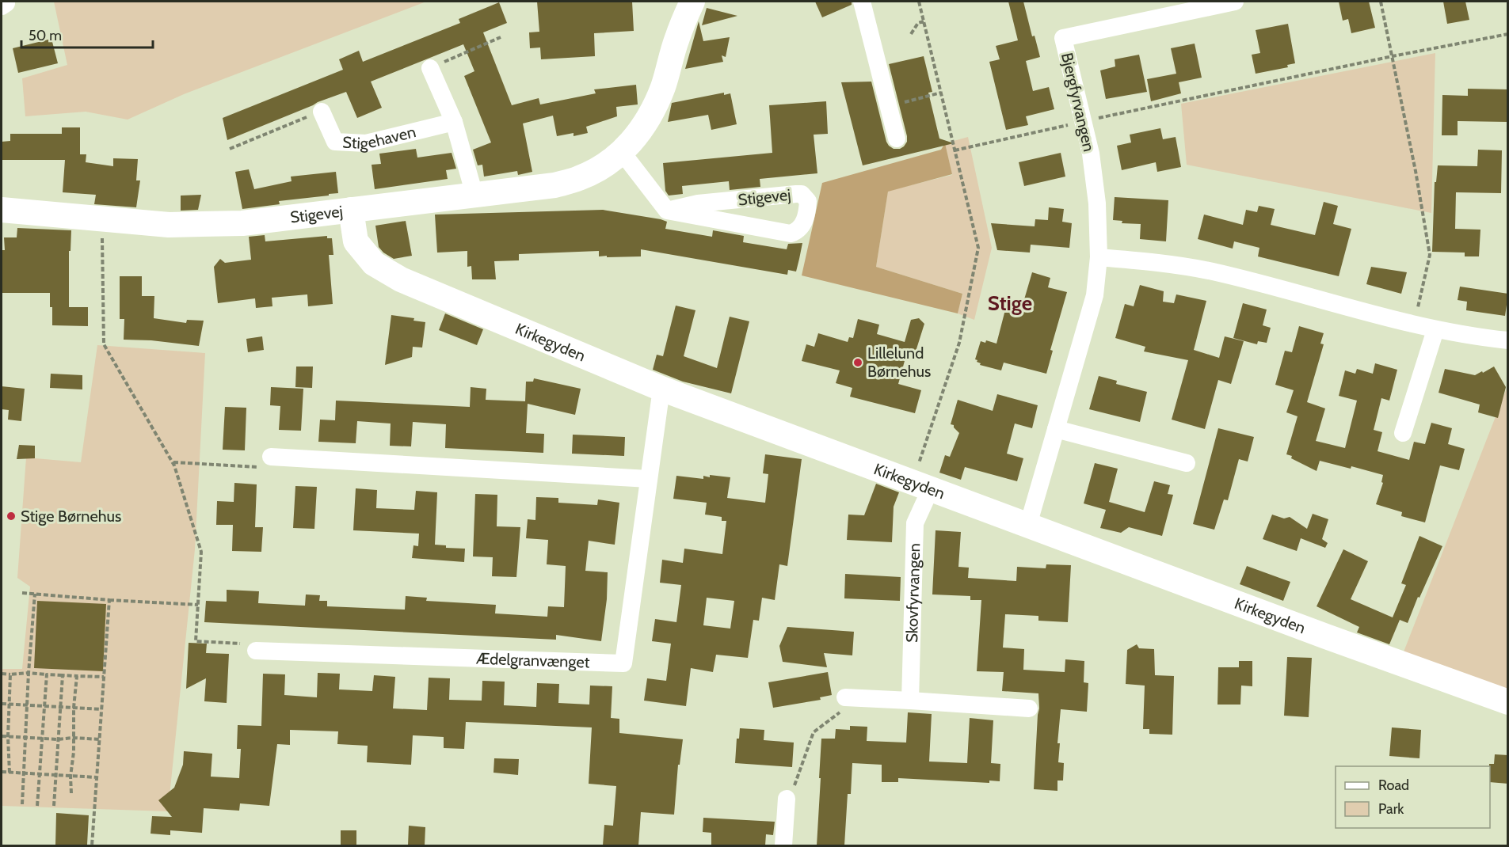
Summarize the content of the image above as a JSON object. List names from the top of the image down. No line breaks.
{"streets":{"street":["Bjergfyrvangen","Stigehaven","Stigevej","Kirkegyden","Skovfyrvangen","Ædelgranvænget"]},"crossings":[["Bjergfyrvangen","Kirkegyden"],["Stigevej","Kirkegyden"],["Kirkegyden","Skovfyrvangen"],["Kirkegyden","Ædelgranvænget"]],"districts":["Stige"],"places":["Lillelund Børnehus","Stige Børnehus"],"legend":["Road","Park"],"scale_bar":"50 m"}
